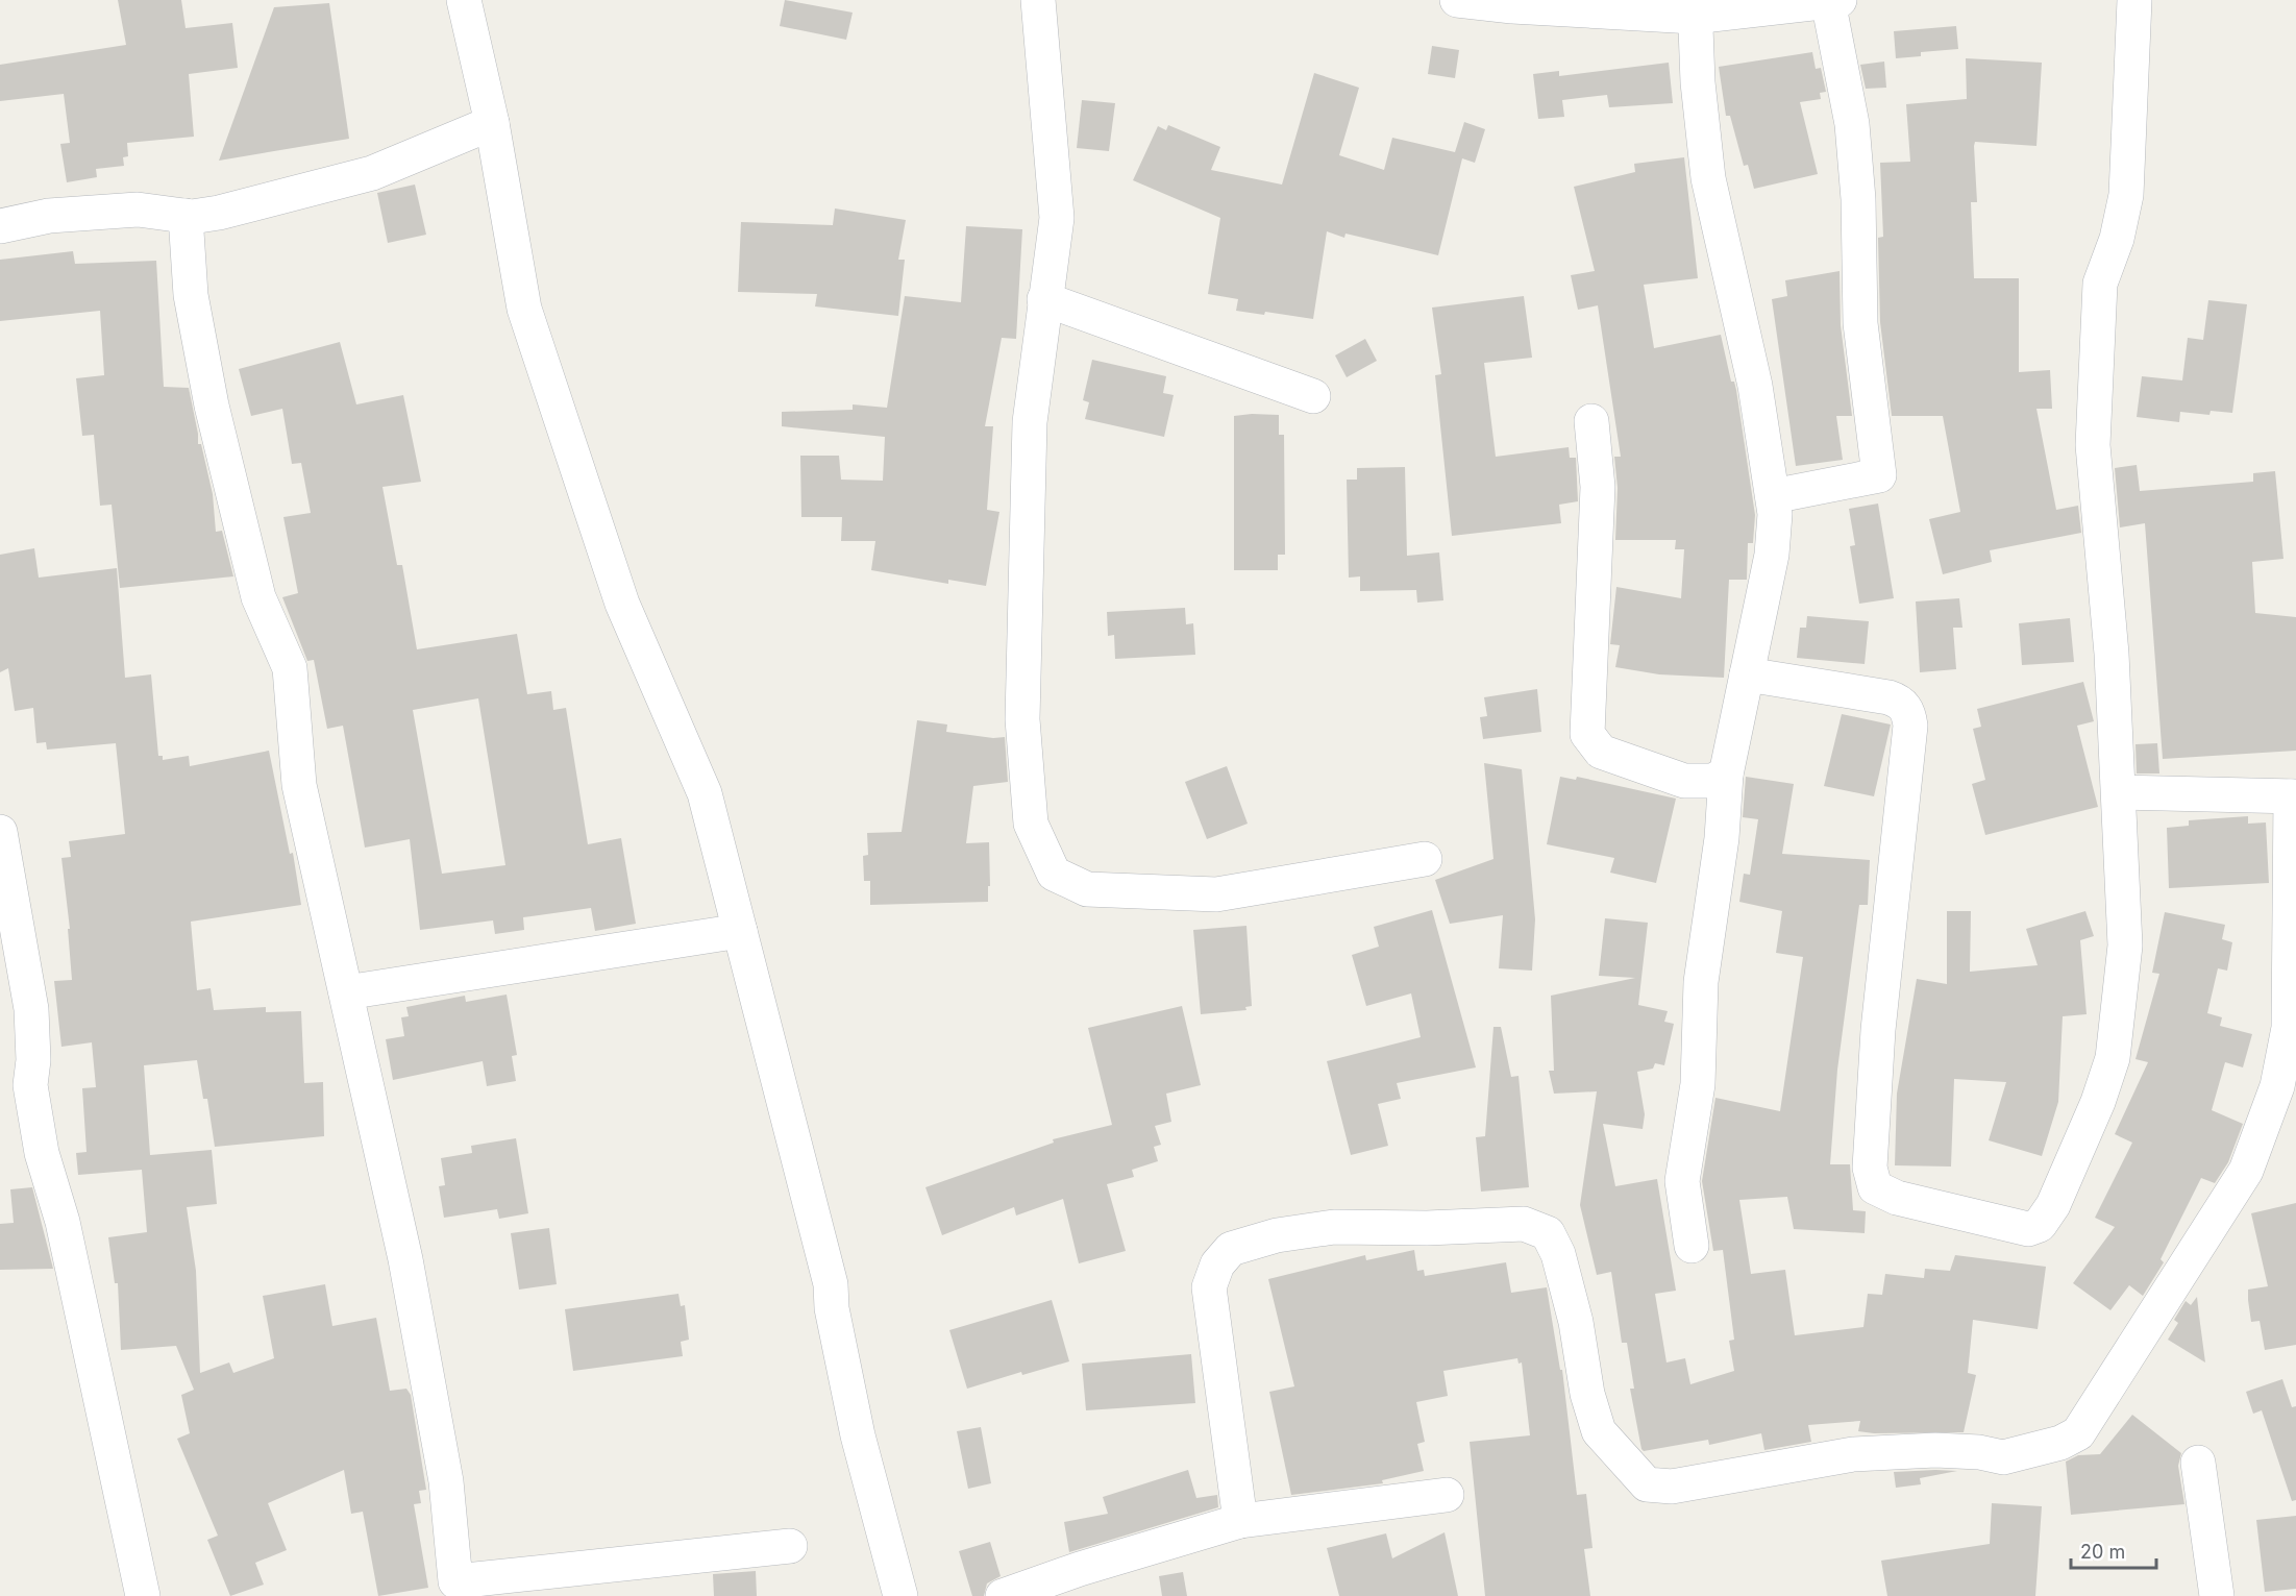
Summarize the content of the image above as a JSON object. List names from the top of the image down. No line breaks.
{"scale_bar":"20 m"}
